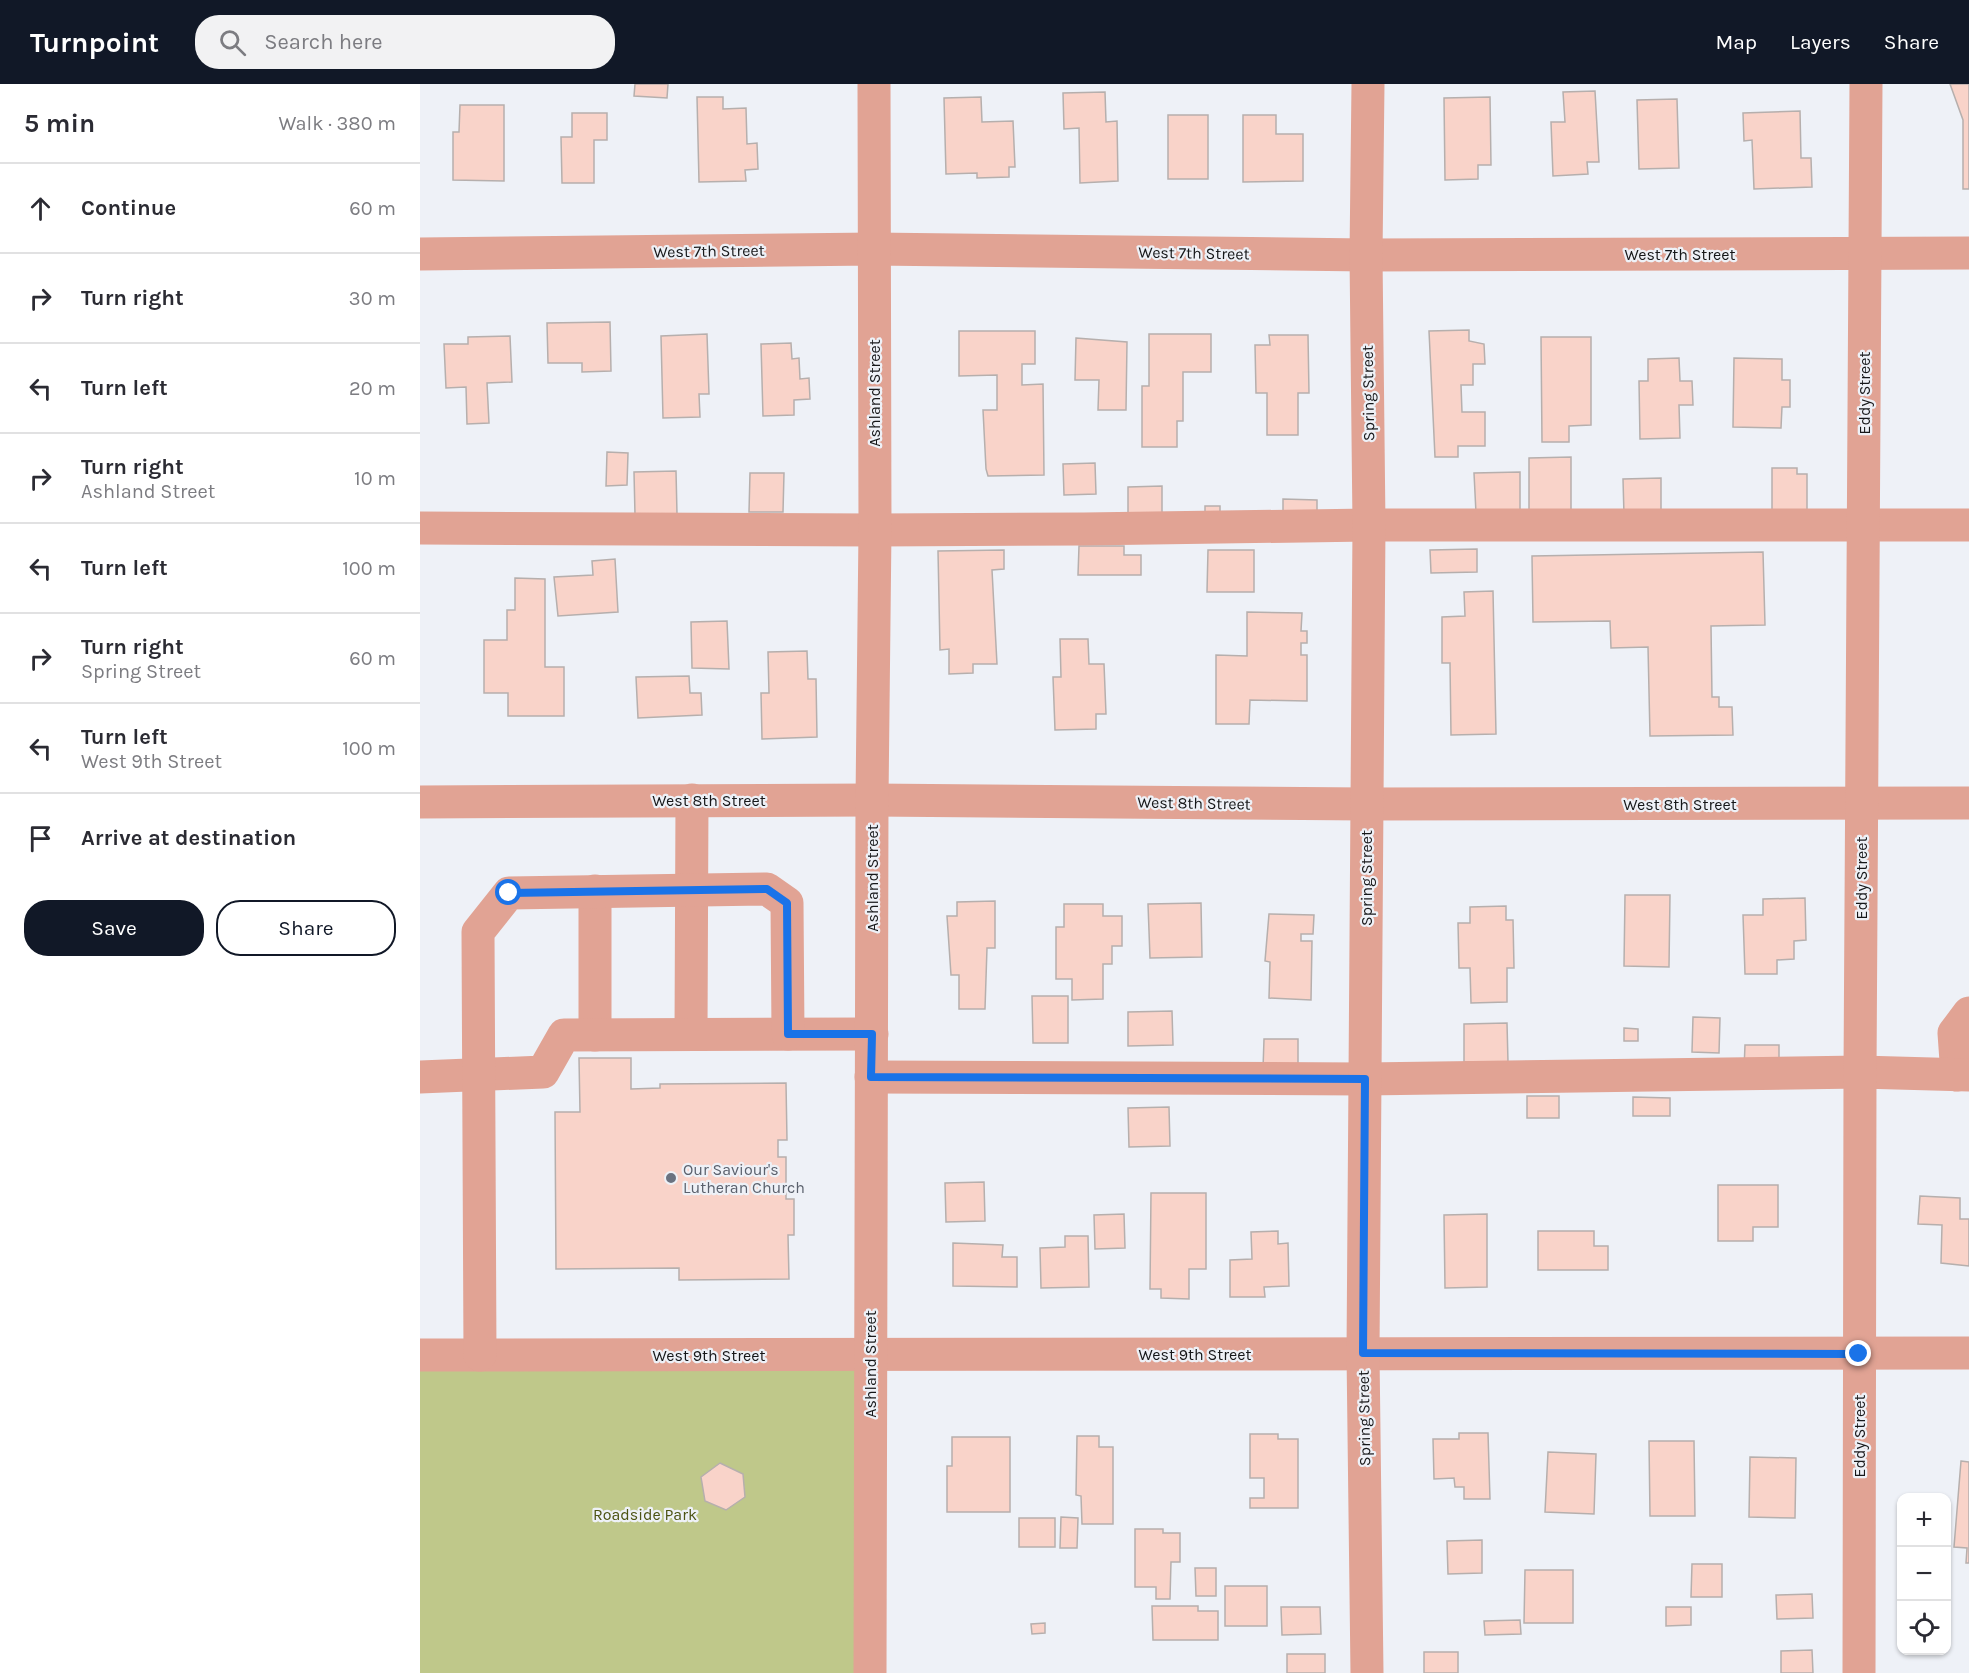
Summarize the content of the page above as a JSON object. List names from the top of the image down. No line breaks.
{"streets":{"street":["West 7th Street","Ashland Street","Spring Street","Eddy Street","West 8th Street","West 9th Street"]},"crossings":[["West 7th Street","Ashland Street"],["West 7th Street","Spring Street"],["West 7th Street","Eddy Street"],["Ashland Street","West 8th Street"],["Ashland Street","West 9th Street"],["Spring Street","West 8th Street"],["Spring Street","West 9th Street"],["Eddy Street","West 8th Street"],["Eddy Street","West 9th Street"]],"parks":["Roadside Park"],"places":["Our Saviour's Lutheran Church"],"page":{"header":"Turnpoint","search":"Search here","nav":["Map","Layers","Share"],"heading":["5 min","Walk · 380 m"],"list":[["Continue","60 m"],["Turn right","30 m"],["Turn left","20 m"],["Turn right","Ashland Street","10 m"],["Turn left","100 m"],["Turn right","Spring Street","60 m"],["Turn left","West 9th Street","100 m"],"Arrive at destination"],"buttons":["Save","Share"],"map_buttons":["+","−"]}}
